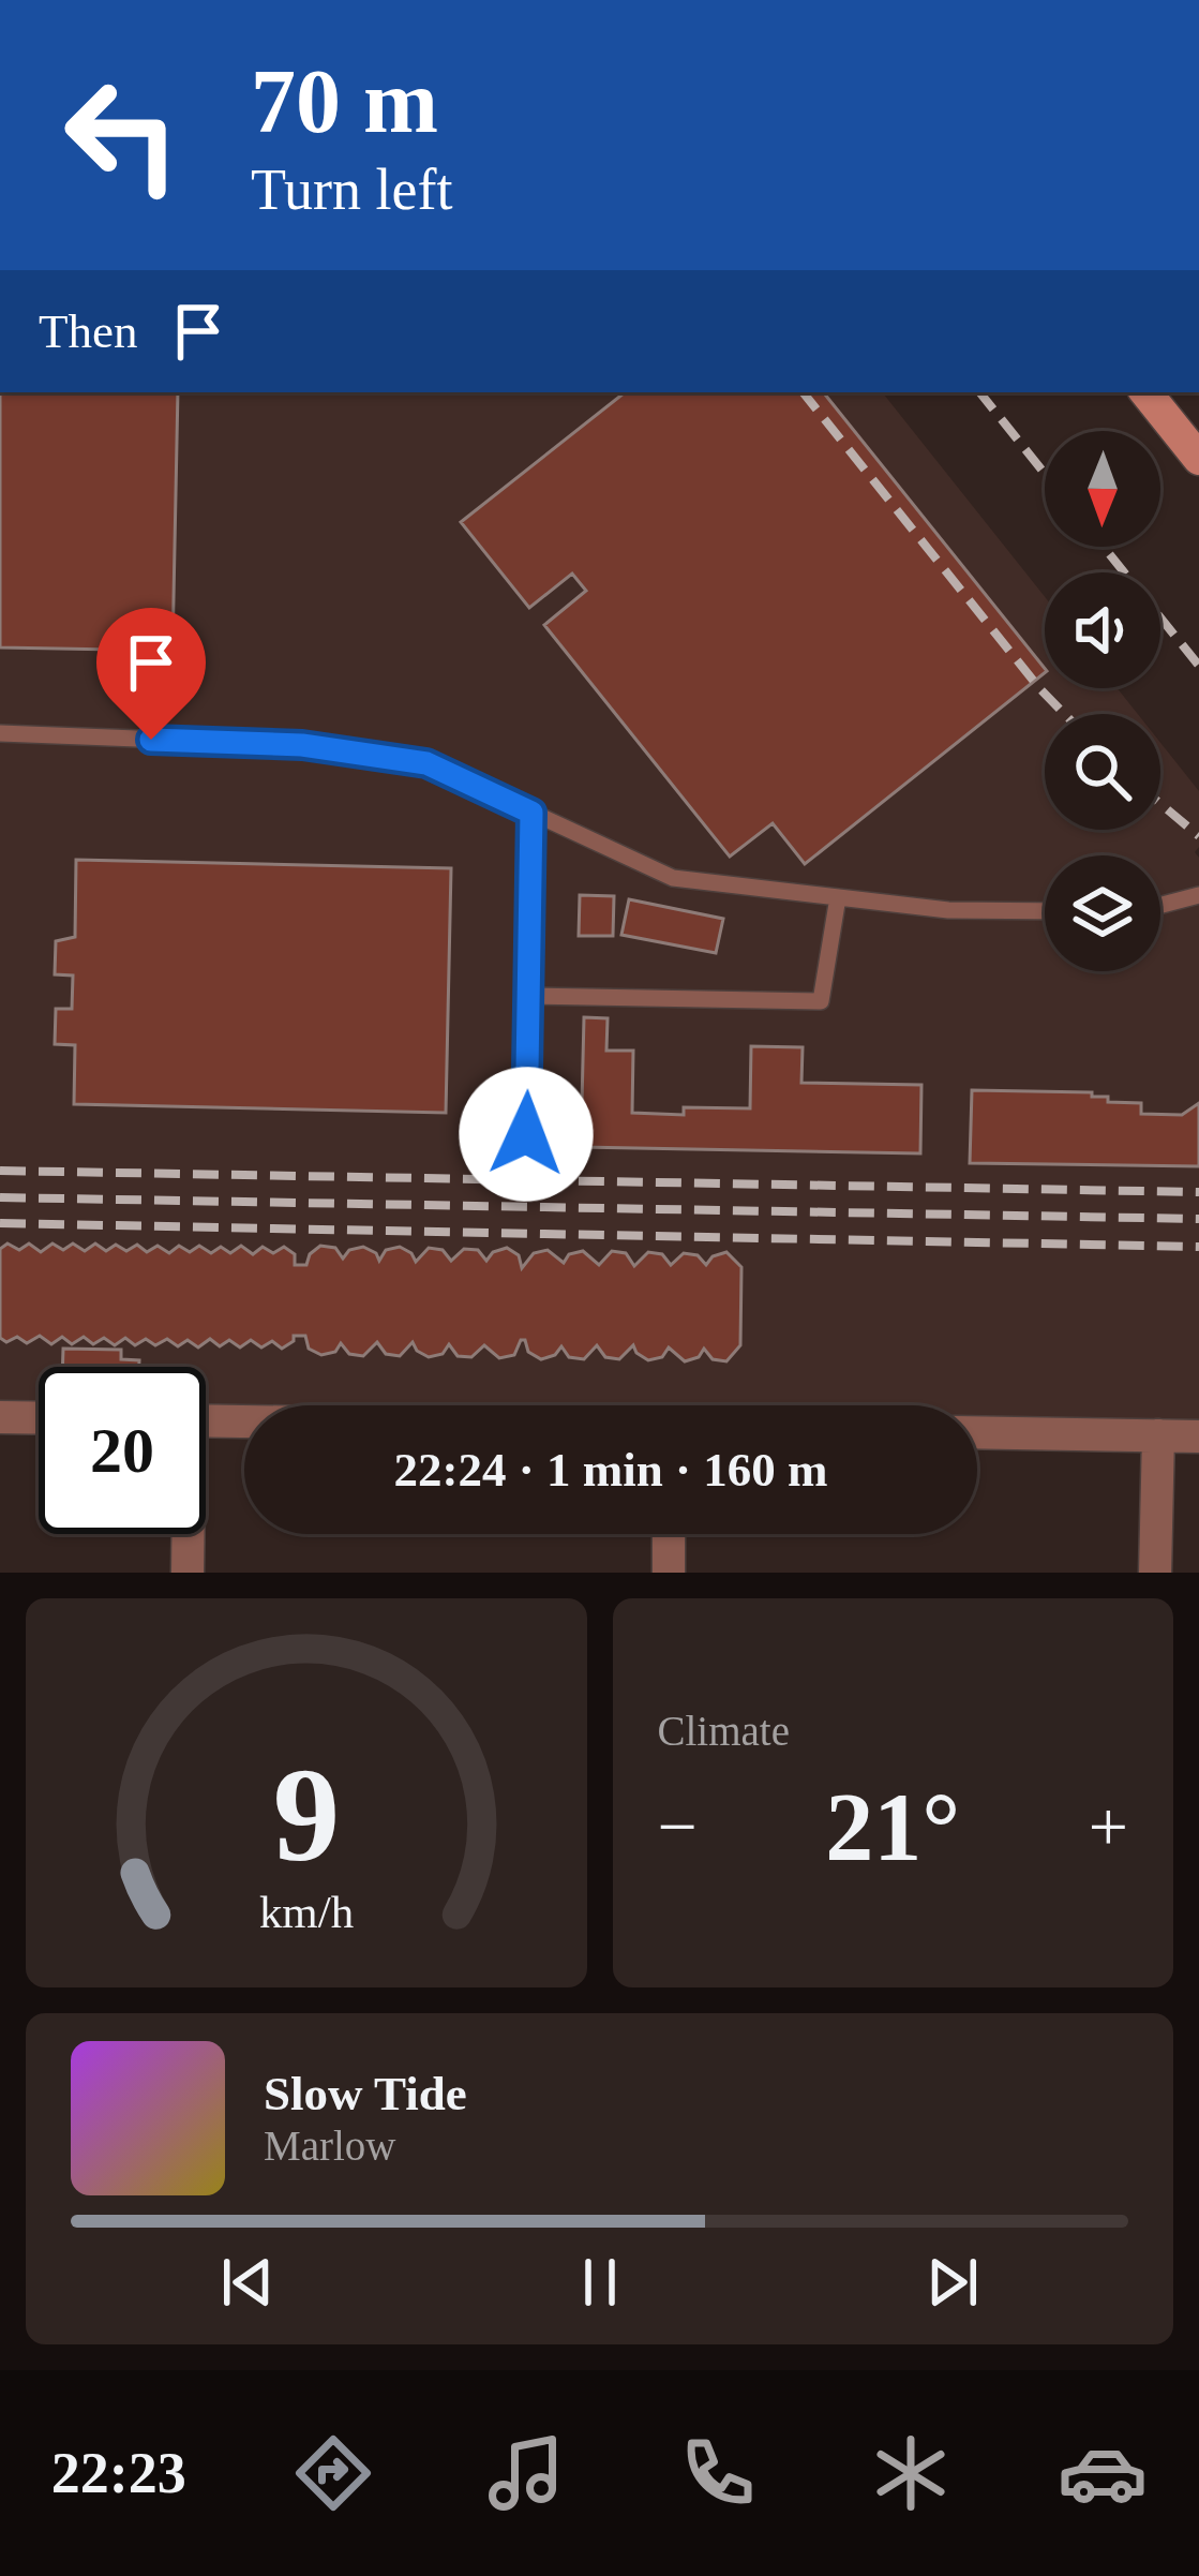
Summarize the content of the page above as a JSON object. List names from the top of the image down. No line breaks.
{"north":"bottom","page":{"turn":["70 m","Turn left"],"then":"Then","limit":"20","trip":"22:24 · 1 min · 160 m","tile":"Climate","heat":["−","21°","+"],"song":["Slow Tide","Marlow"],"tabs":"22:23","gauge":["9","km/h"]}}
